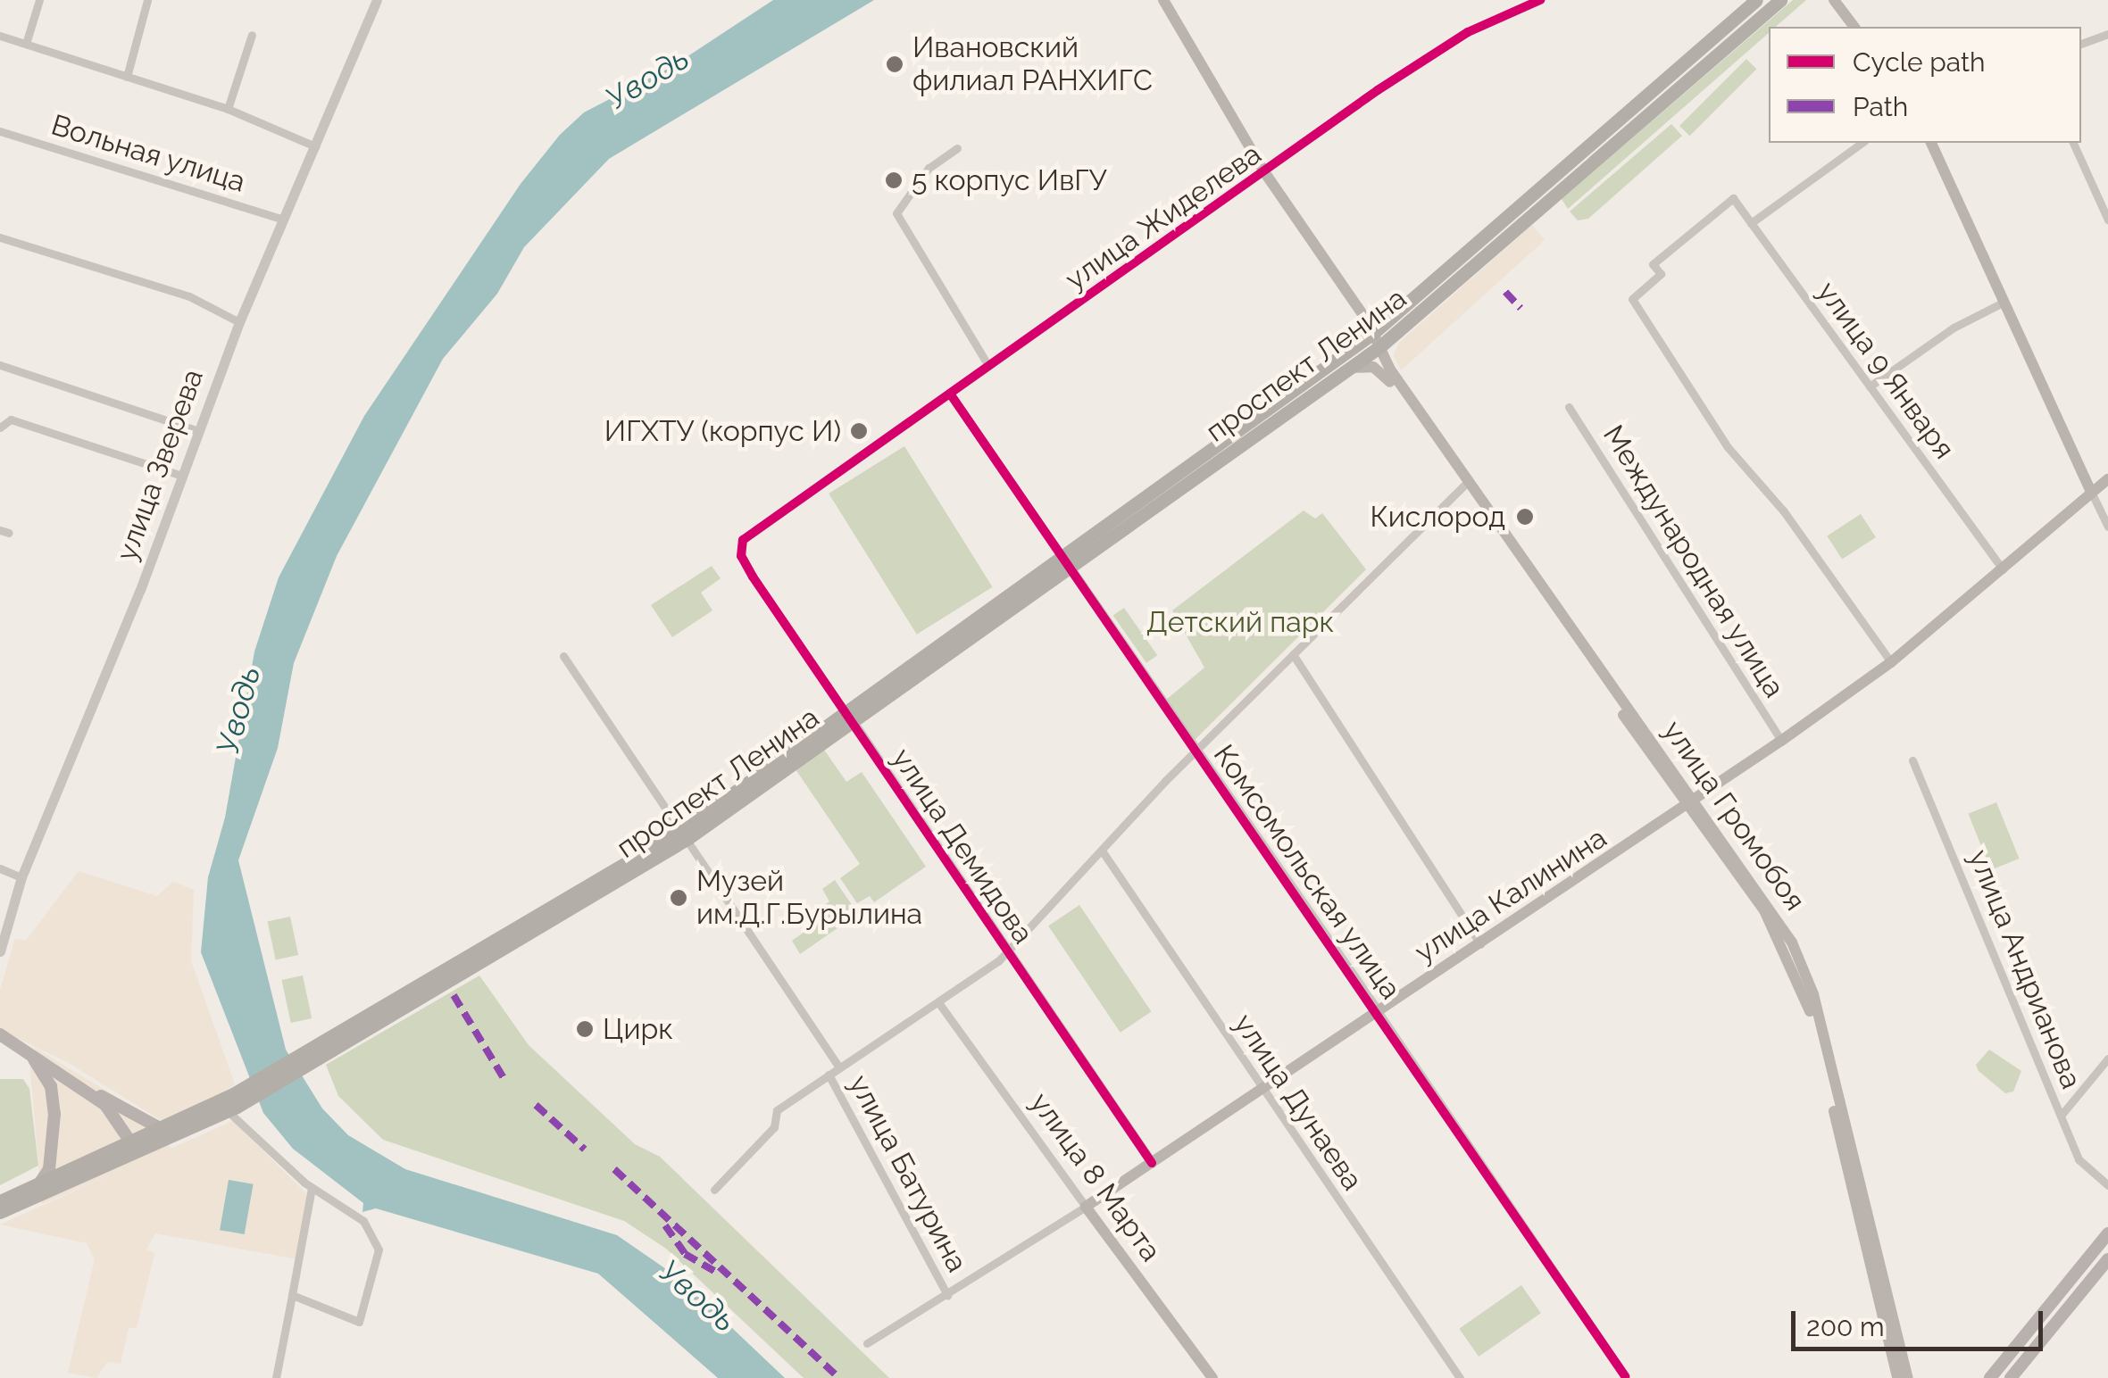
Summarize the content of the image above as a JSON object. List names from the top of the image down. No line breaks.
{"streets":{"highway":["проспект Ленина"],"main road":["улица Громобоя","улица Калинина","улица 8 Марта"],"street":["Вольная улица","улица Жиделева","улица 9 Января","улица Зверева","Международная улица","улица Демидова","Комсомольская улица","улица Андрианова","улица Дунаева","улица Батурина"]},"crossings":[["Вольная улица","улица Зверева"],["улица Жиделева","улица Громобоя"],["улица Жиделева","улица Демидова"],["улица Жиделева","Комсомольская улица"],["проспект Ленина","улица Громобоя"],["проспект Ленина","улица Демидова"],["проспект Ленина","Комсомольская улица"],["проспект Ленина","улица Батурина"],["улица 9 Января","улица Калинина"],["Международная улица","улица Калинина"],["улица Громобоя","улица Калинина"],["улица Демидова","улица Калинина"],["Комсомольская улица","улица Калинина"],["улица Калинина","улица Дунаева"],["улица Калинина","улица Батурина"],["улица Калинина","улица 8 Марта"]],"water":["Уводь"],"parks":["Детский парк"],"places":["Ивановский филиал РАНХИГС","5 корпус ИвГУ","ИГХТУ (корпус И)","Кислород","Музей им.Д.Г.Бурылина","Цирк"],"legend":["Cycle path","Path"],"scale_bar":"200 m"}
